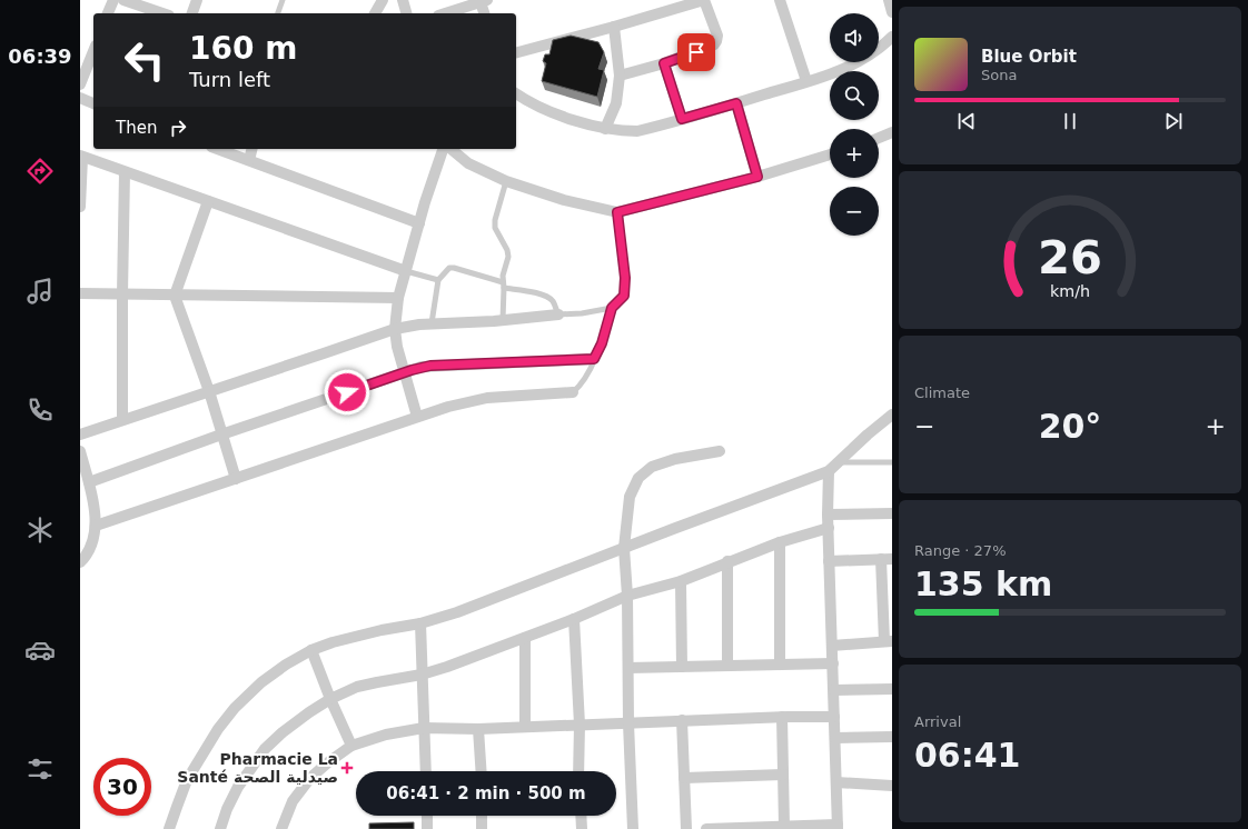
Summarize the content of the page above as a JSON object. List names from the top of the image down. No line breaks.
{"places":{"health":["Pharmacie La Santé صيدلية الصحة"]},"page":{"tabs":"06:39","map_buttons":["+","−"],"turn":["160 m","Turn left"],"song":["Blue Orbit","Sona"],"then":"Then","tile":["Climate",["Range · 27%","135 km"],["Arrival","06:41"]],"heat":["−","20°","+"],"limit":"30","trip":"06:41 · 2 min · 500 m","gauge":["26","km/h"]}}
